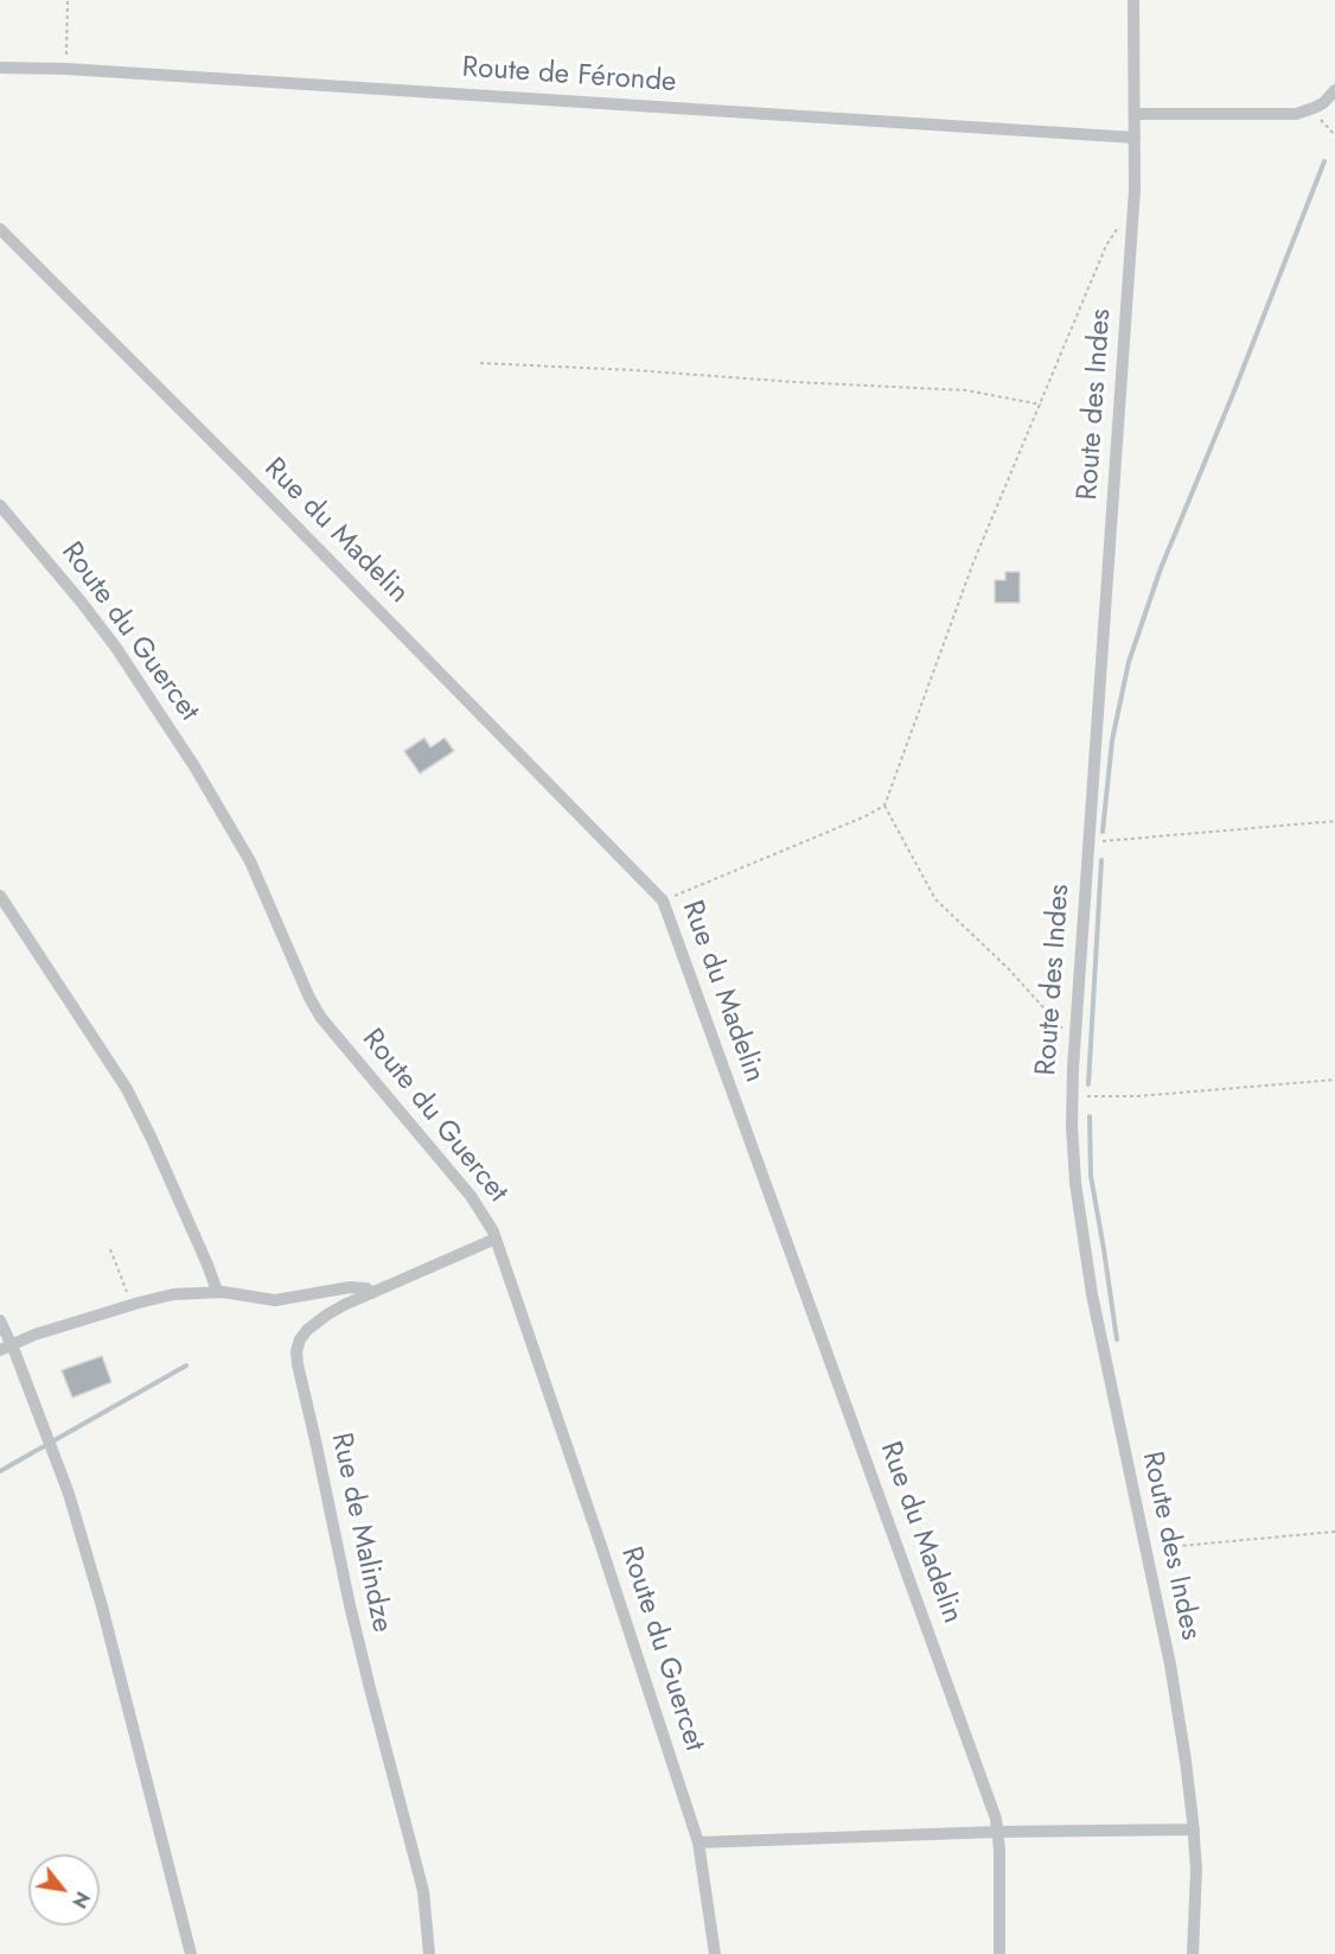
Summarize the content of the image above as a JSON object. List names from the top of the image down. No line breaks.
{"streets":{"street":["Route de Féronde","Route des Indes","Rue du Madelin","Route du Guercet","Rue de Malindze"]},"crossings":[["Route de Féronde","Route des Indes"],["Route du Guercet","Rue de Malindze"]],"north":"bottom right"}
